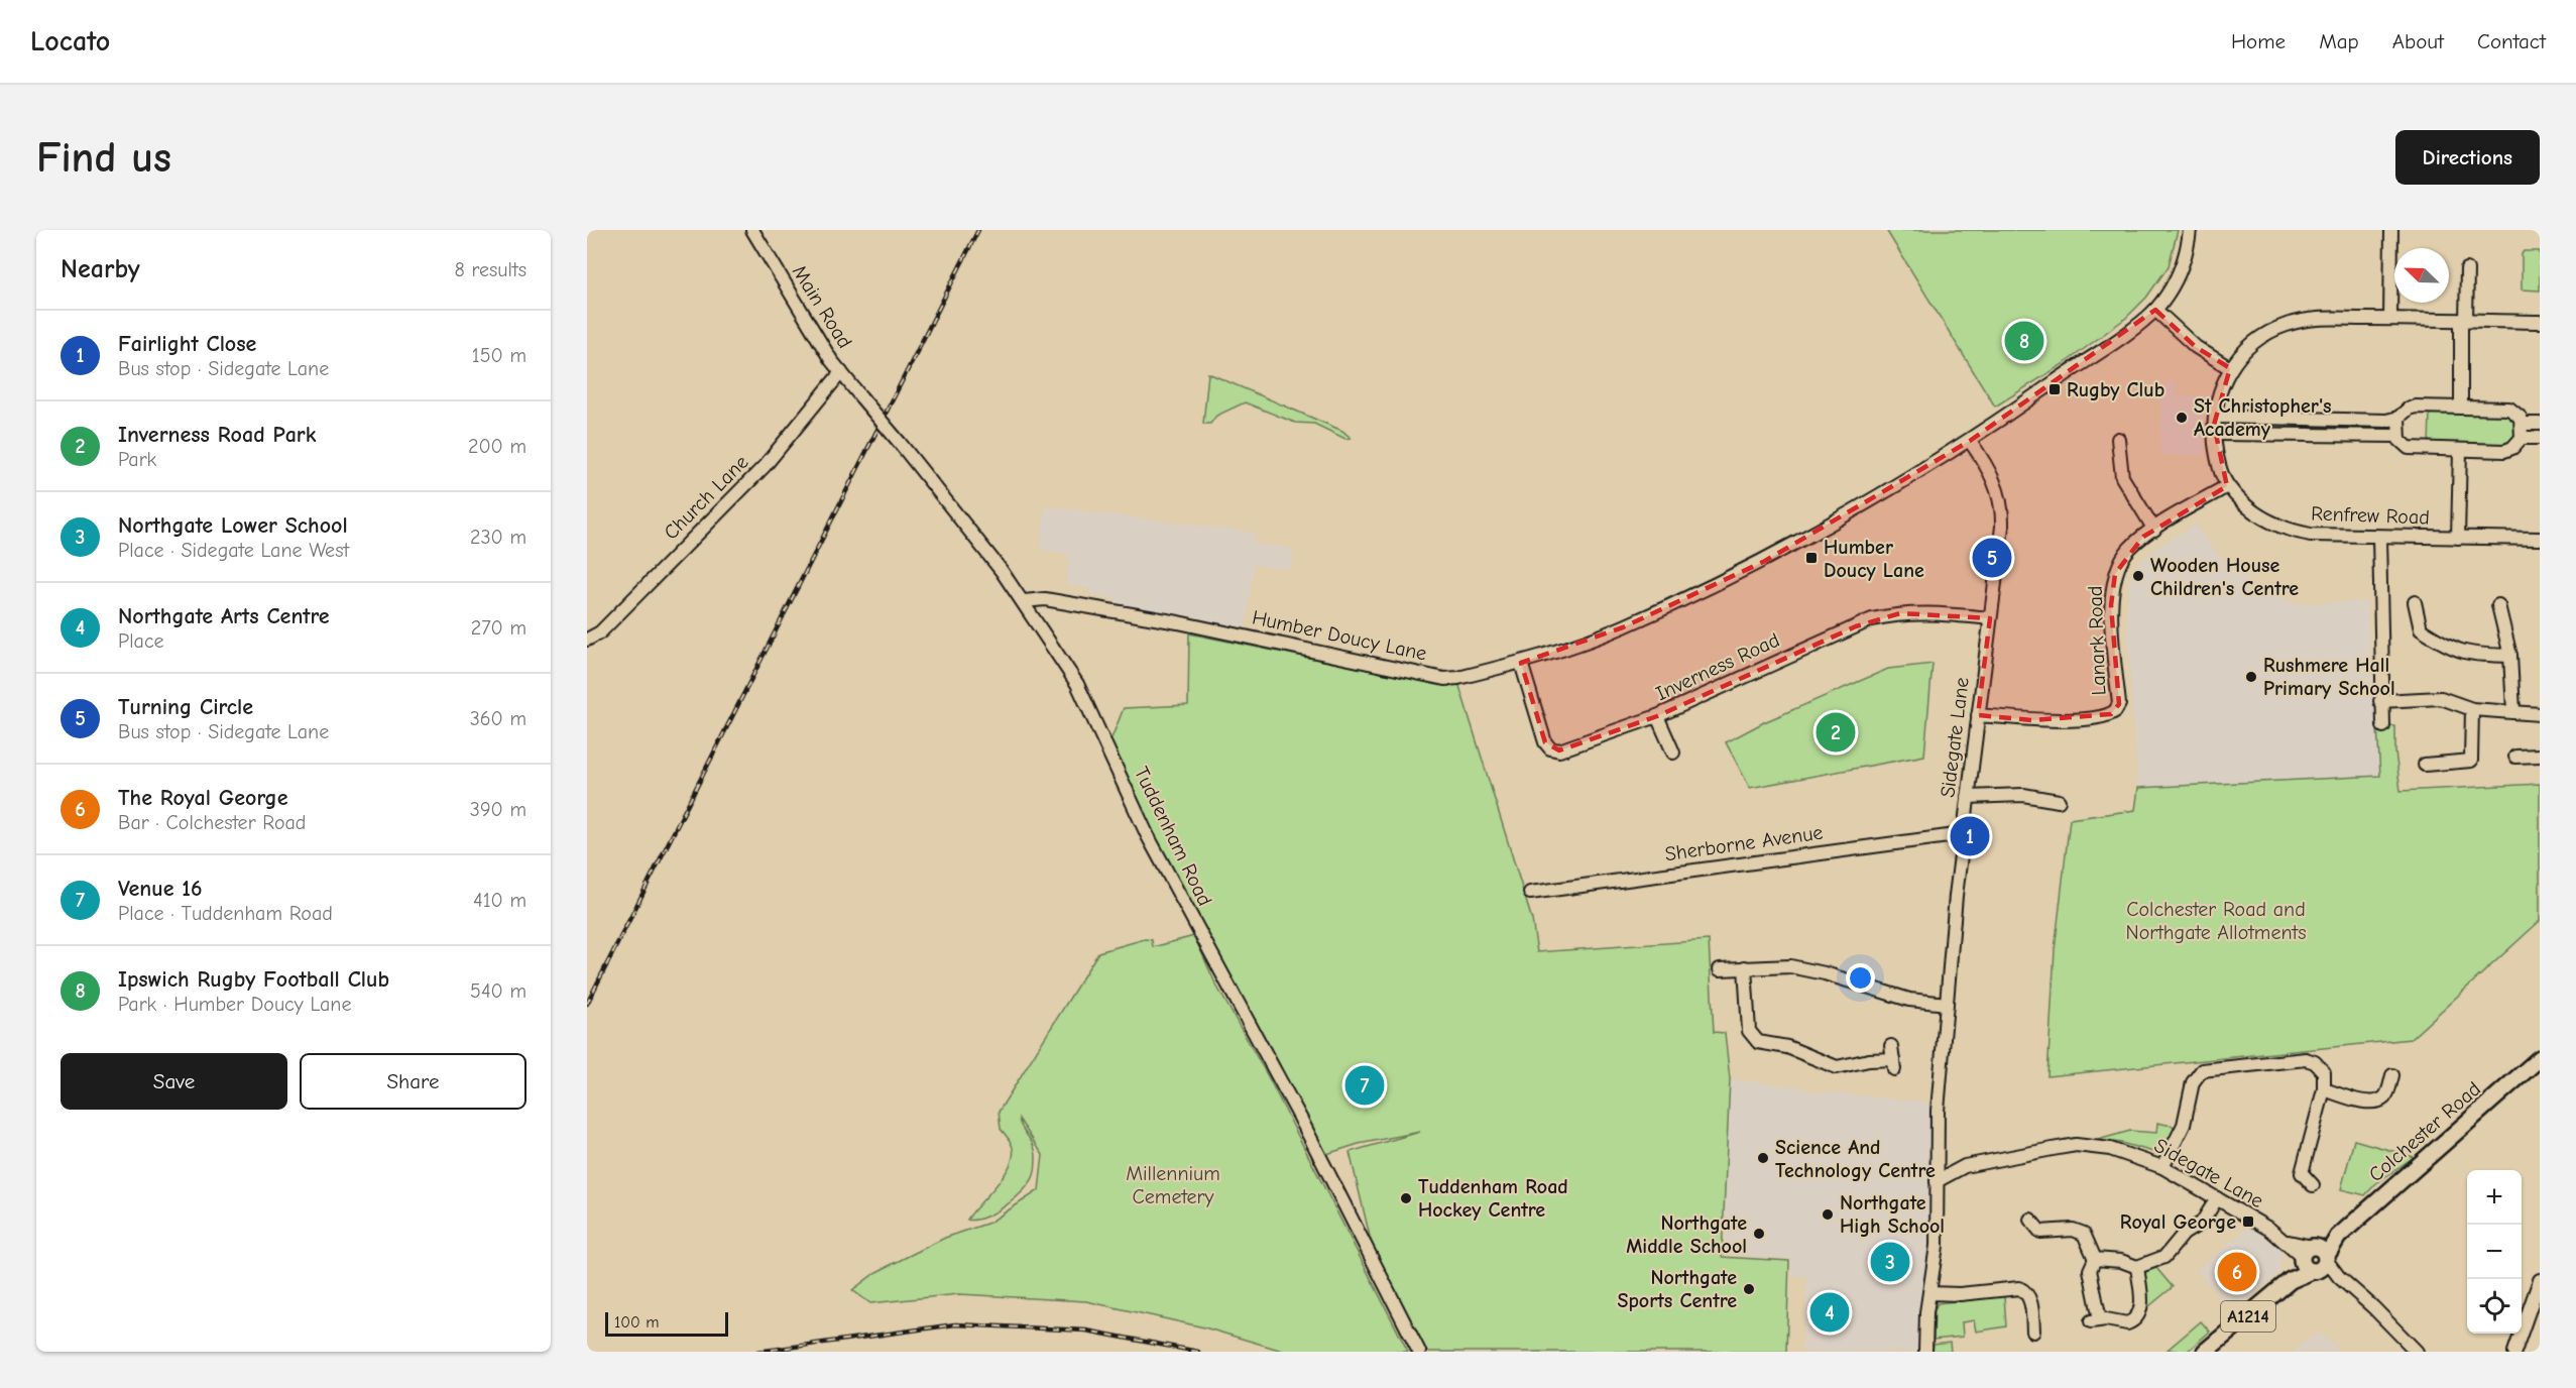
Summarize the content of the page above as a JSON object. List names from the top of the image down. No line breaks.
{"streets":{"main road":["Colchester Road","A1214"],"street":["Main Road","Church Lane","Renfrew Road","Humber Doucy Lane","Lanark Road","Inverness Road","Sidegate Lane","Tuddenham Road","Sherborne Avenue"]},"crossings":[["Main Road","Church Lane"],["Main Road","Tuddenham Road"],["Church Lane","Tuddenham Road"],["Renfrew Road","Lanark Road"],["Humber Doucy Lane","Inverness Road"],["Humber Doucy Lane","Sidegate Lane"],["Humber Doucy Lane","Tuddenham Road"],["Lanark Road","Sidegate Lane"],["Inverness Road","Sidegate Lane"],["Sidegate Lane","Sherborne Avenue"],["Sidegate Lane","Colchester Road"],["Sidegate Lane","A1214"],["Colchester Road","A1214"]],"parks":["Colchester Road and Northgate Allotments","Millennium Cemetery"],"places":{"transit":["Rugby Club","Humber Doucy Lane","Royal George"],"other":["St Christopher's Academy","Wooden House Children's Centre","Rushmere Hall Primary School","Science And Technology Centre","Tuddenham Road Hockey Centre","Northgate High School","Northgate Middle School","Northgate Sports Centre"]},"scale_bar":"100 m","north":"top left","page":{"header":"Locato","nav":["Home","Map","About","Contact"],"buttons":["Directions",["Save","Share"]],"title":"Find us","heading":["Nearby","8 results"],"list":[{"mark":"1","name":"Fairlight Close","note":"Bus stop · Sidegate Lane","value":"150 m"},{"mark":"2","name":"Inverness Road Park","note":"Park","value":"200 m"},{"mark":"3","name":"Northgate Lower School","note":"Place · Sidegate Lane West","value":"230 m"},{"mark":"4","name":"Northgate Arts Centre","note":"Place","value":"270 m"},{"mark":"5","name":"Turning Circle","note":"Bus stop · Sidegate Lane","value":"360 m"},{"mark":"6","name":"The Royal George","note":"Bar · Colchester Road","value":"390 m"},{"mark":"7","name":"Venue 16","note":"Place · Tuddenham Road","value":"410 m"},{"mark":"8","name":"Ipswich Rugby Football Club","note":"Park · Humber Doucy Lane","value":"540 m"}],"pins":["8","5","2","1","7","3","6","4"],"map_buttons":["+","−"],"scale":"100 m"}}
